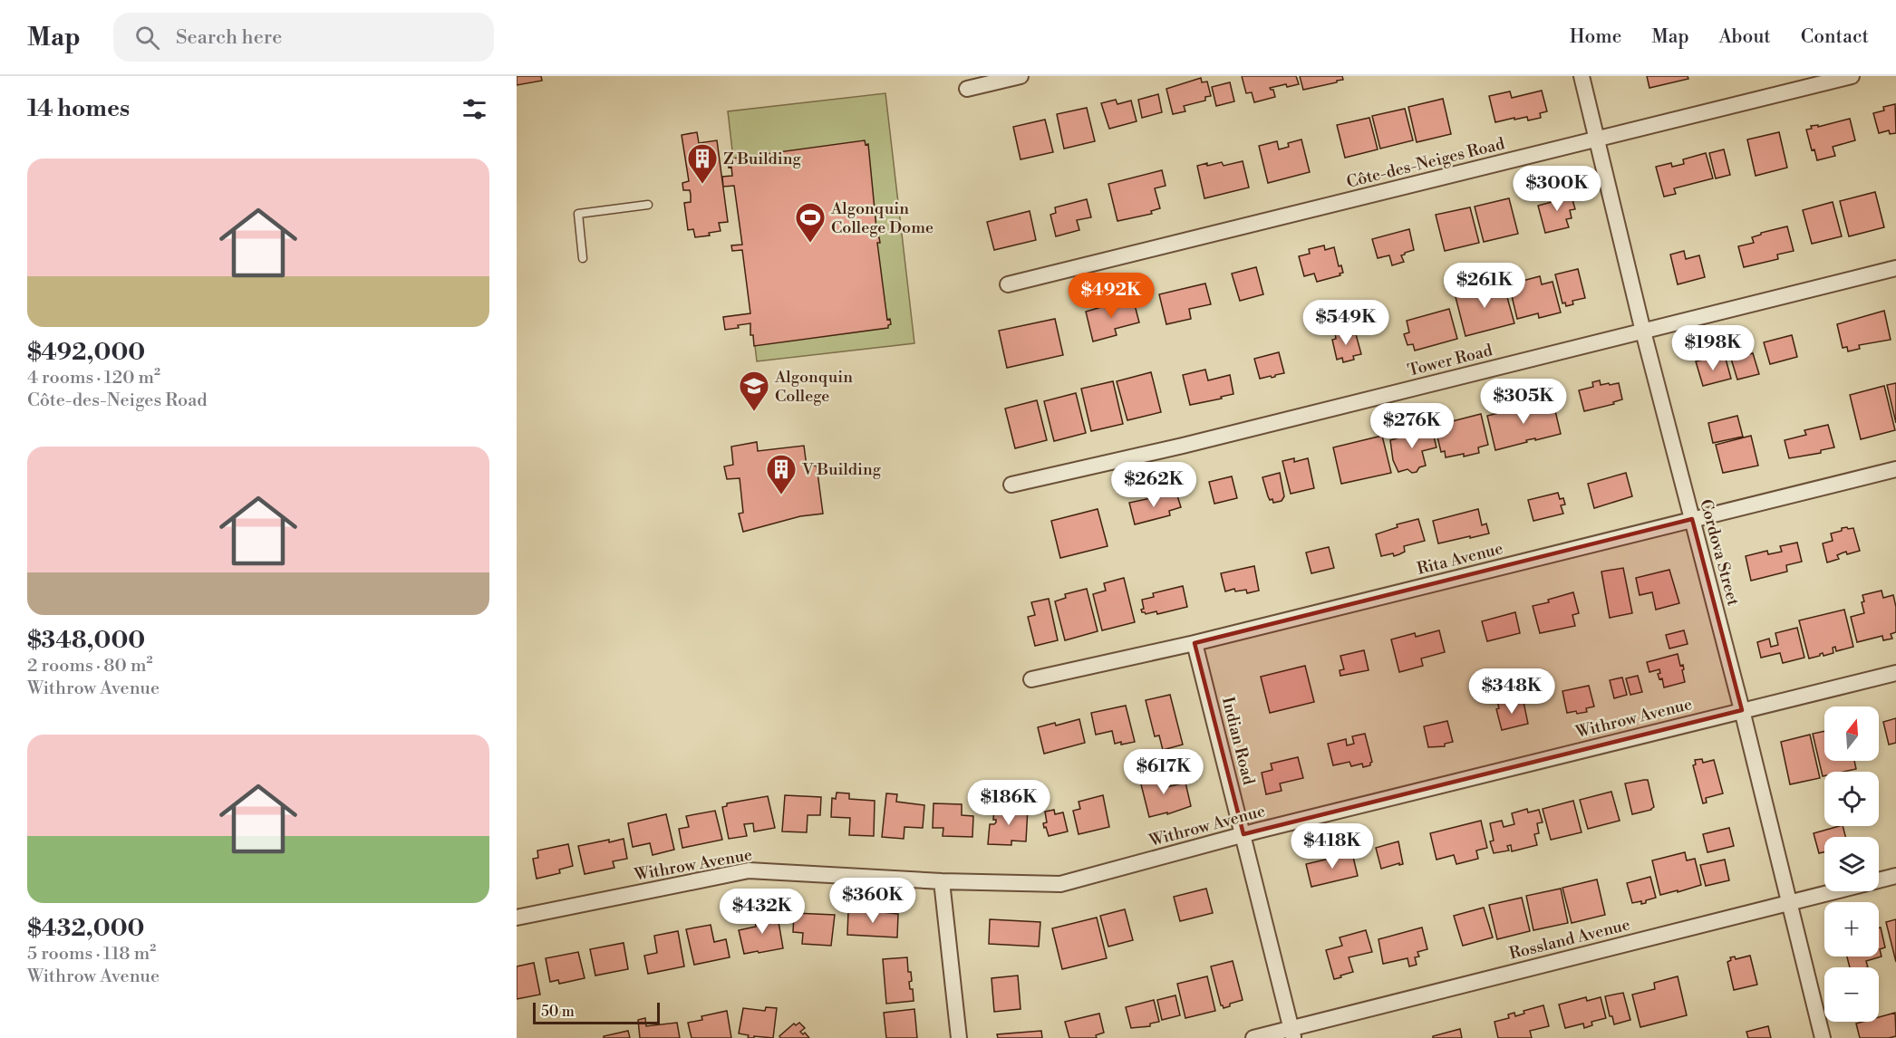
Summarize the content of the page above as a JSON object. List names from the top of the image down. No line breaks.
{"streets":{"street":["Côte-des-Neiges Road","Tower Road","Cordova Street","Rita Avenue","Withrow Avenue","Indian Road","Rossland Avenue"]},"crossings":[["Côte-des-Neiges Road","Cordova Street"],["Tower Road","Cordova Street"],["Cordova Street","Rita Avenue"],["Cordova Street","Withrow Avenue"],["Cordova Street","Rossland Avenue"],["Rita Avenue","Indian Road"],["Withrow Avenue","Indian Road"],["Indian Road","Rossland Avenue"]],"places":{"building":["Z Building","V Building"],"sports":["Algonquin College Dome"],"school or university":["Algonquin College"]},"scale_bar":"50 m","north":"top","page":{"header":"Map","search":"Search here","nav":["Home","Map","About","Contact"],"heading":"14 homes","list":[{"name":"$492,000","note":"4 rooms · 120 m² · Côte-des-Neiges Road"},{"name":"$348,000","note":"2 rooms · 80 m² · Withrow Avenue"},{"name":"$432,000","note":"5 rooms · 118 m² · Withrow Avenue"}],"price":["$300K","$261K","$492K","$549K","$198K","$305K","$276K","$262K","$348K","$617K","$186K","$418K","$360K","$432K"],"map_buttons":["+","−"],"scale":"50 m"}}
